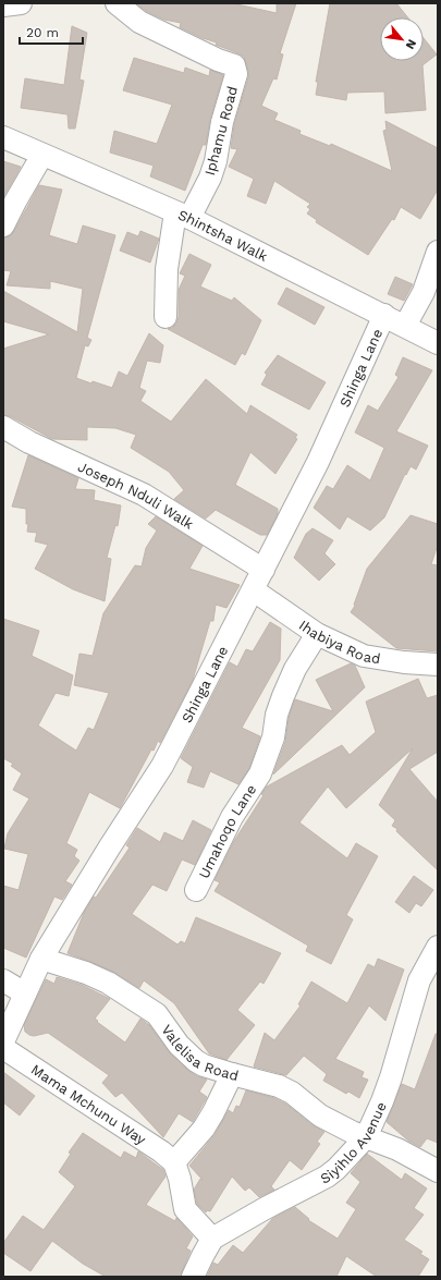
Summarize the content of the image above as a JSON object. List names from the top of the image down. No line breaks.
{"streets":{"street":["Iphamu Road","Shintsha Walk","Shinga Lane","Joseph Nduli Walk","Ihabiya Road","Umahoqo Lane","Valelisa Road","Mama Mchunu Way","Siyihlo Avenue"]},"crossings":[["Iphamu Road","Shintsha Walk"],["Shintsha Walk","Shinga Lane"],["Shinga Lane","Joseph Nduli Walk"],["Shinga Lane","Ihabiya Road"],["Shinga Lane","Valelisa Road"],["Ihabiya Road","Umahoqo Lane"],["Valelisa Road","Siyihlo Avenue"]],"scale_bar":"20 m","north":"bottom right"}
